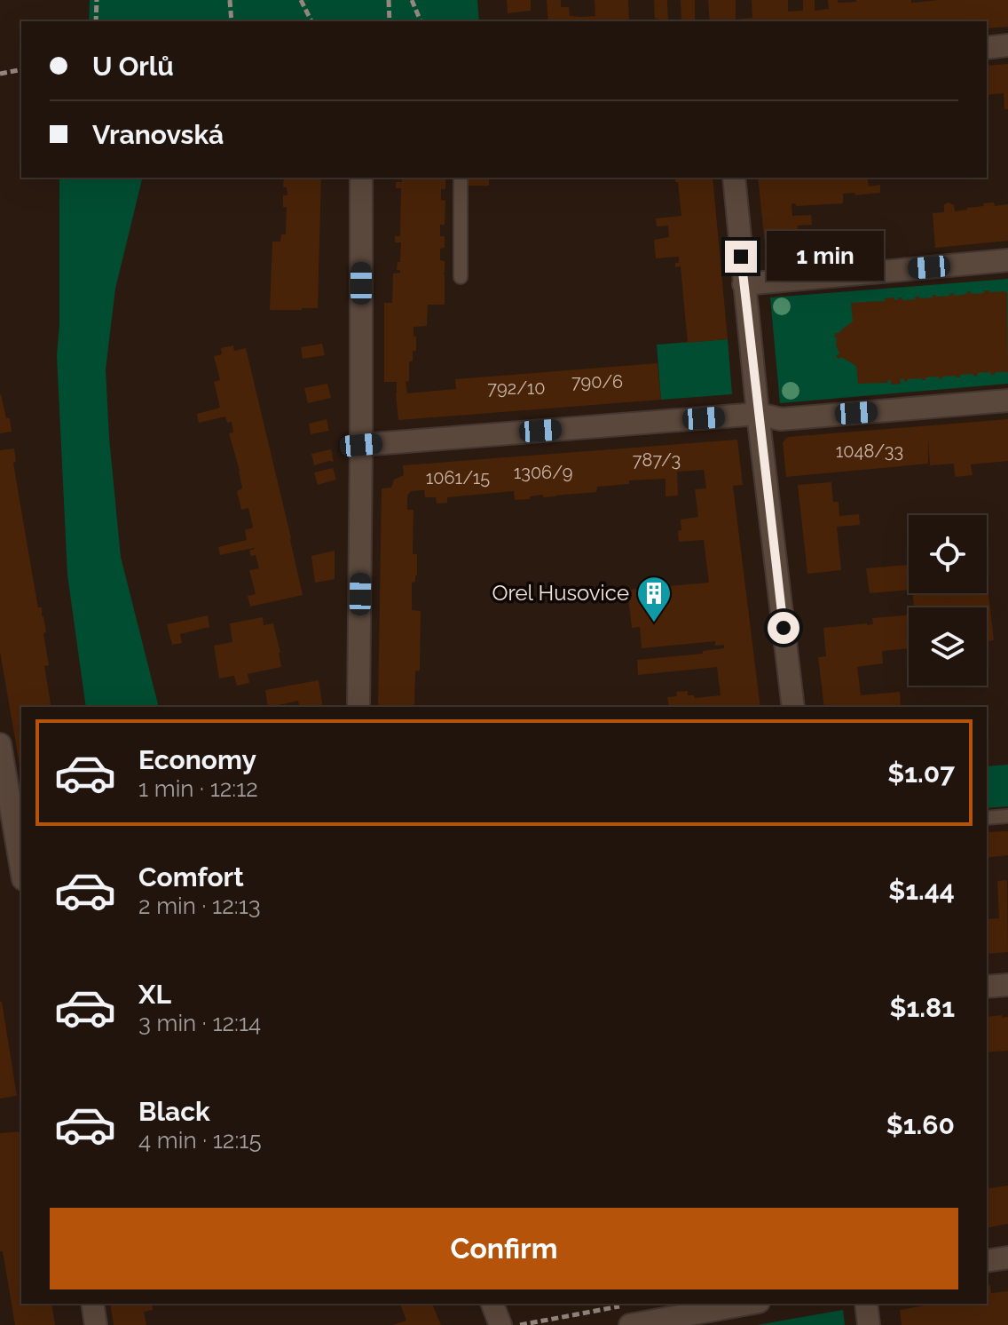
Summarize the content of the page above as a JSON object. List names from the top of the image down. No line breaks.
{"places":{"building":["Orel Husovice"]},"house_numbers":["790/6","792/10","1048/33","787/3","1306/9","1061/15"],"page":{"banner":["U Orlů","Vranovská"],"bubble":"1 min","list":[{"name":"Economy","note":"1 min · 12:12","value":"$1.07"},{"name":"Comfort","note":"2 min · 12:13","value":"$1.44"},{"name":"XL","note":"3 min · 12:14","value":"$1.81"},{"name":"Black","note":"4 min · 12:15","value":"$1.60"}],"buttons":"Confirm"}}
